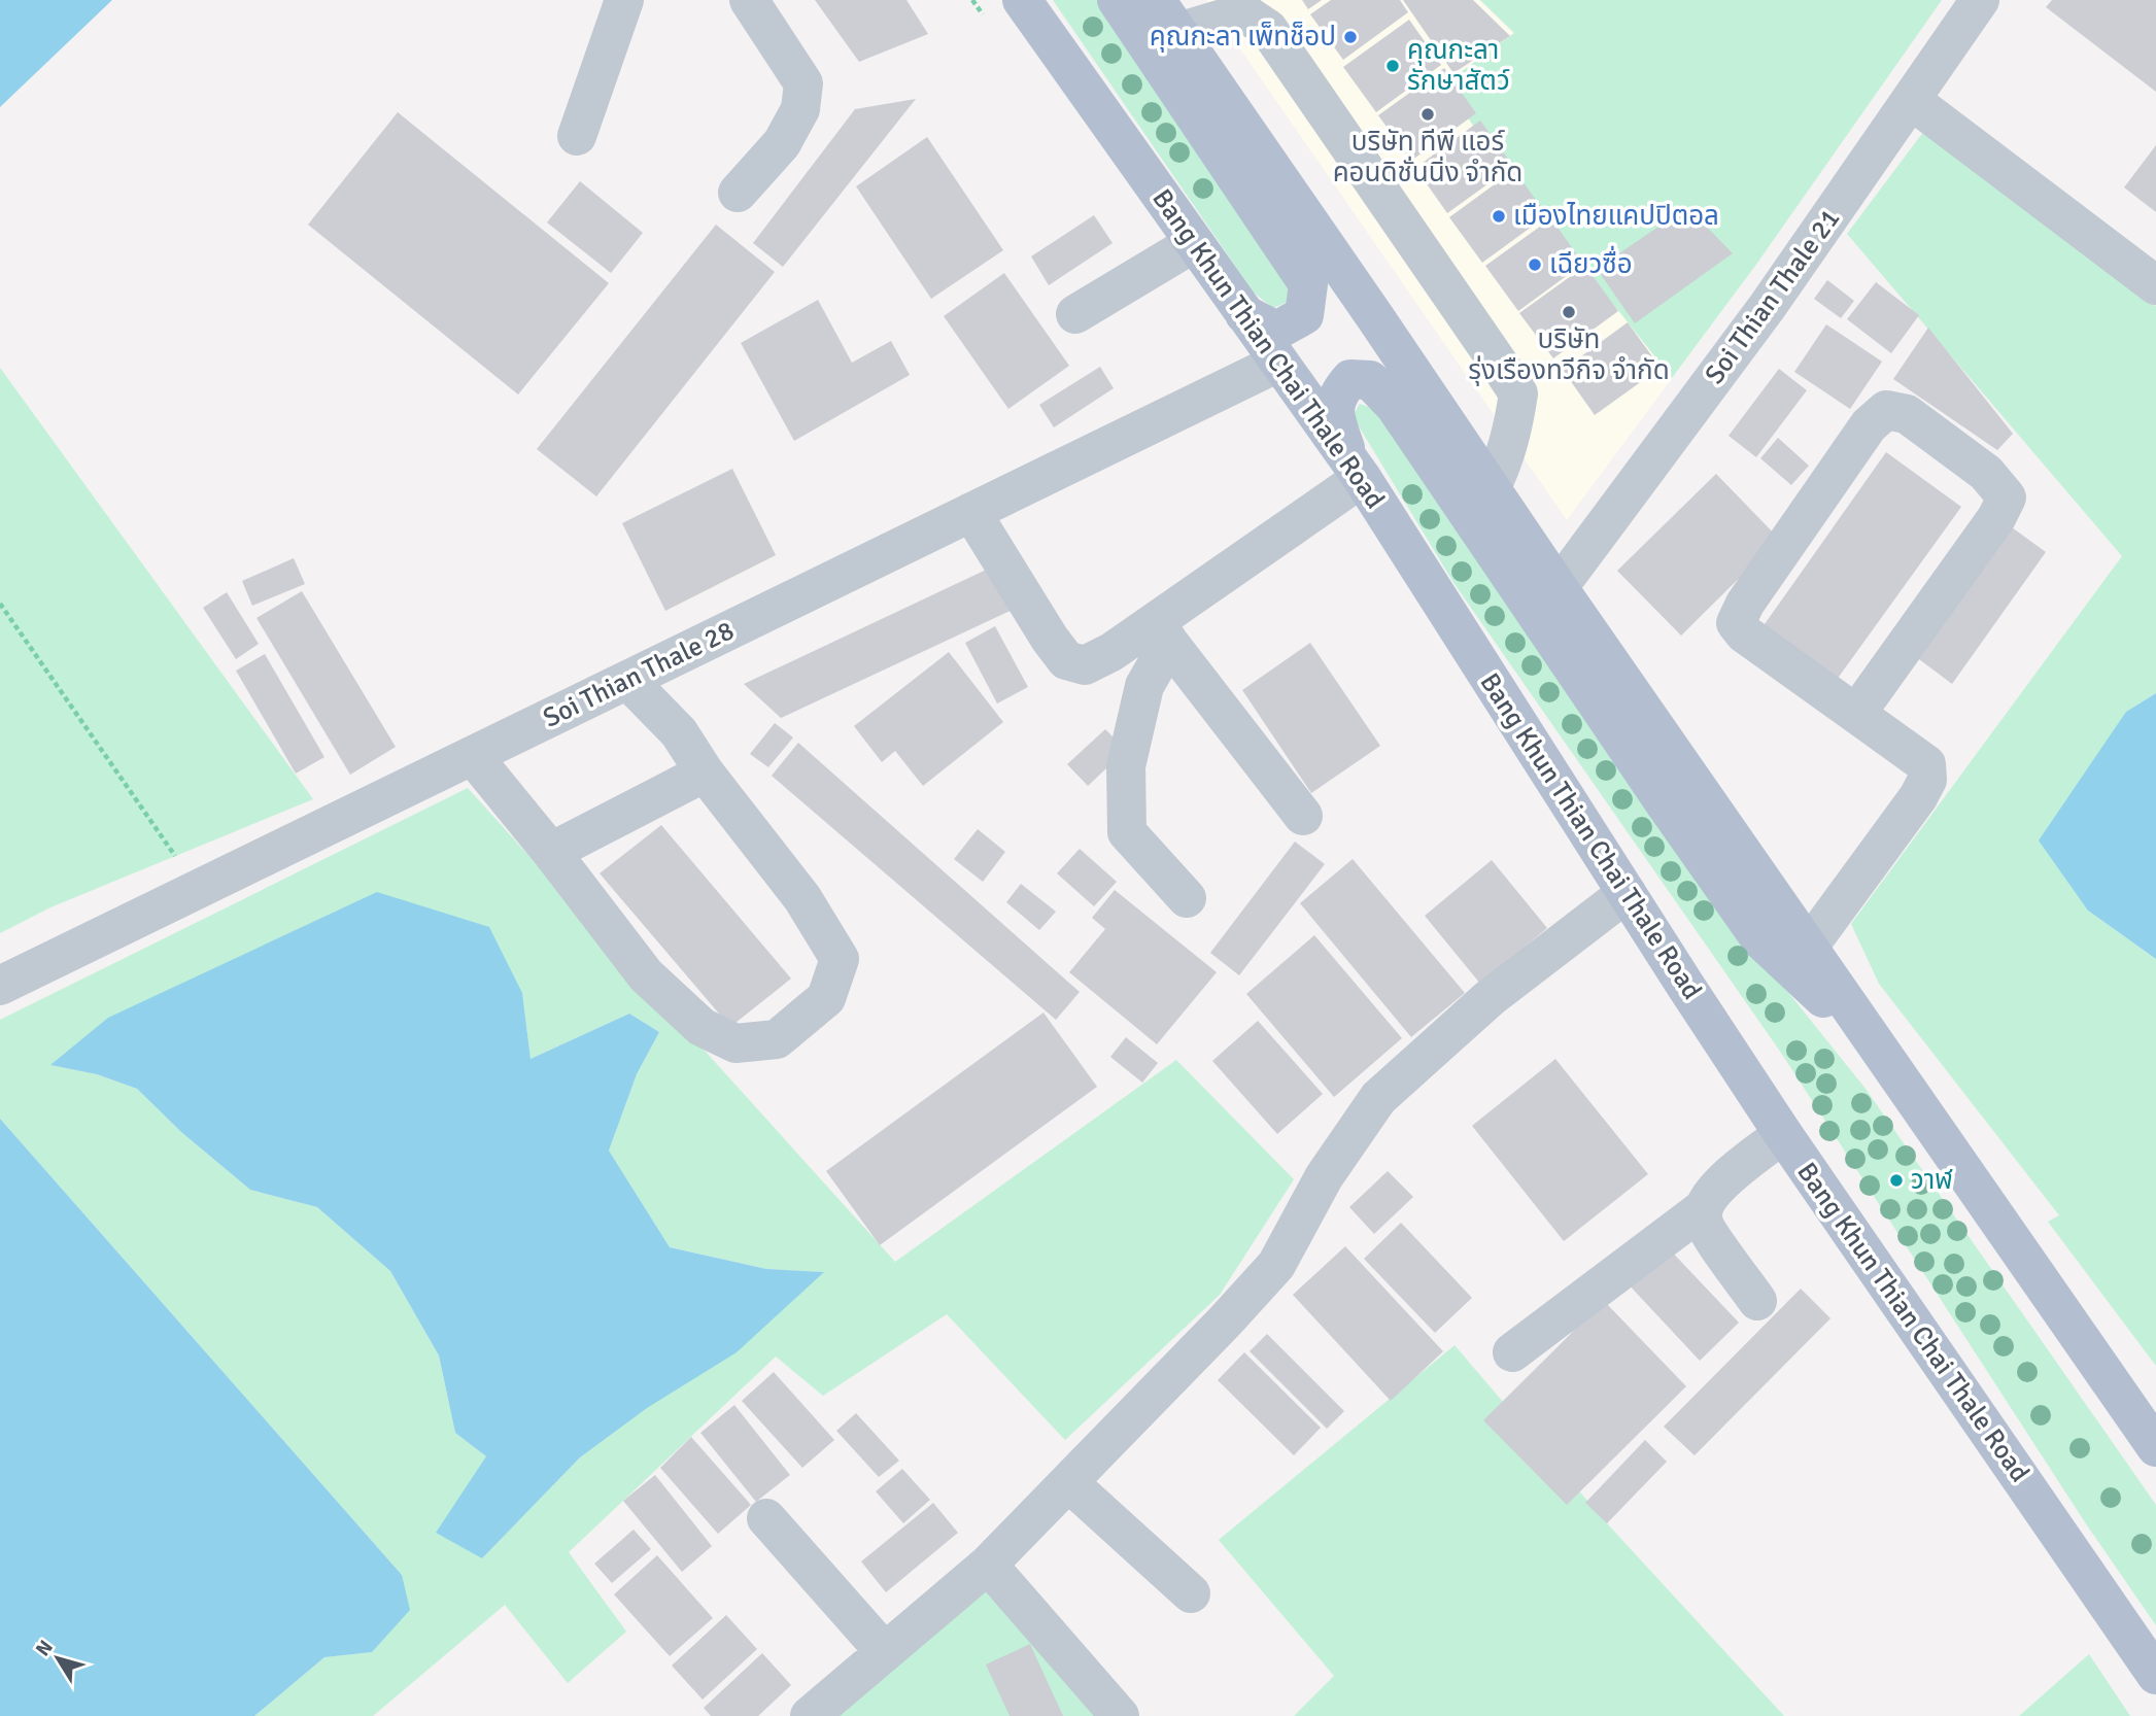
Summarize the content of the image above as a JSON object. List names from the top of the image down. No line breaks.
{"streets":{"main road":["Bang Khun Thian Chai Thale Road"],"street":["Soi Thian Thale 21","Soi Thian Thale 28"]},"crossings":[["Bang Khun Thian Chai Thale Road","Soi Thian Thale 28"]],"places":["คุณกะลา เพ็ทช็อป","คุณกะลา รักษาสัตว์","บริษัท ทีพี แอร์ คอนดิชั่นนิ่ง จำกัด","เมืองไทยแคปปิตอล","เฉียวซื่อ","บริษัท รุ่งเรืองทวีกิจ จำกัด","วาฬ"],"north":"top left"}
